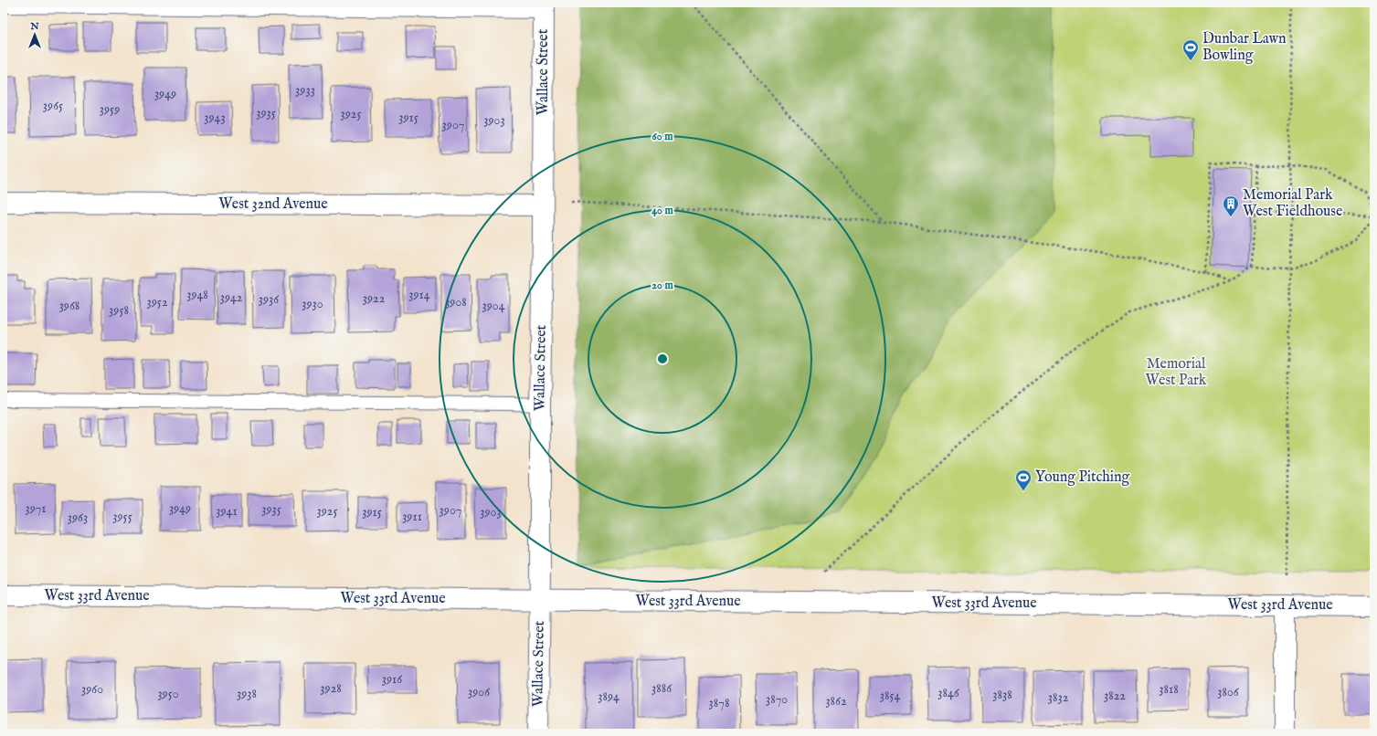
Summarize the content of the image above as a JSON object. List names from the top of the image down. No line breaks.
{"streets":{"street":["Wallace Street","West 32nd Avenue","West 33rd Avenue"]},"crossings":[["Wallace Street","West 32nd Avenue"],["Wallace Street","West 33rd Avenue"]],"parks":["Memorial West Park"],"places":{"sports":["Dunbar Lawn Bowling","Young Pitching"],"building":["Memorial Park West Fieldhouse"]},"house_numbers":["3933","3949","3965","3959","3935","3925","3943","3915","3903","3907","3948","3914","3942","3922","3936","3952","3908","3930","3968","3904","3958","3971","3949","3935","3907","3941","3925","3915","3903","3955","3911","3963","3916","3928","3886","3960","3818","3906","3806","3846","3950","3938","3838","3854","3822","3894","3832","3870","3862","3878"],"north":"top","rings":["60 m","40 m","20 m"]}
